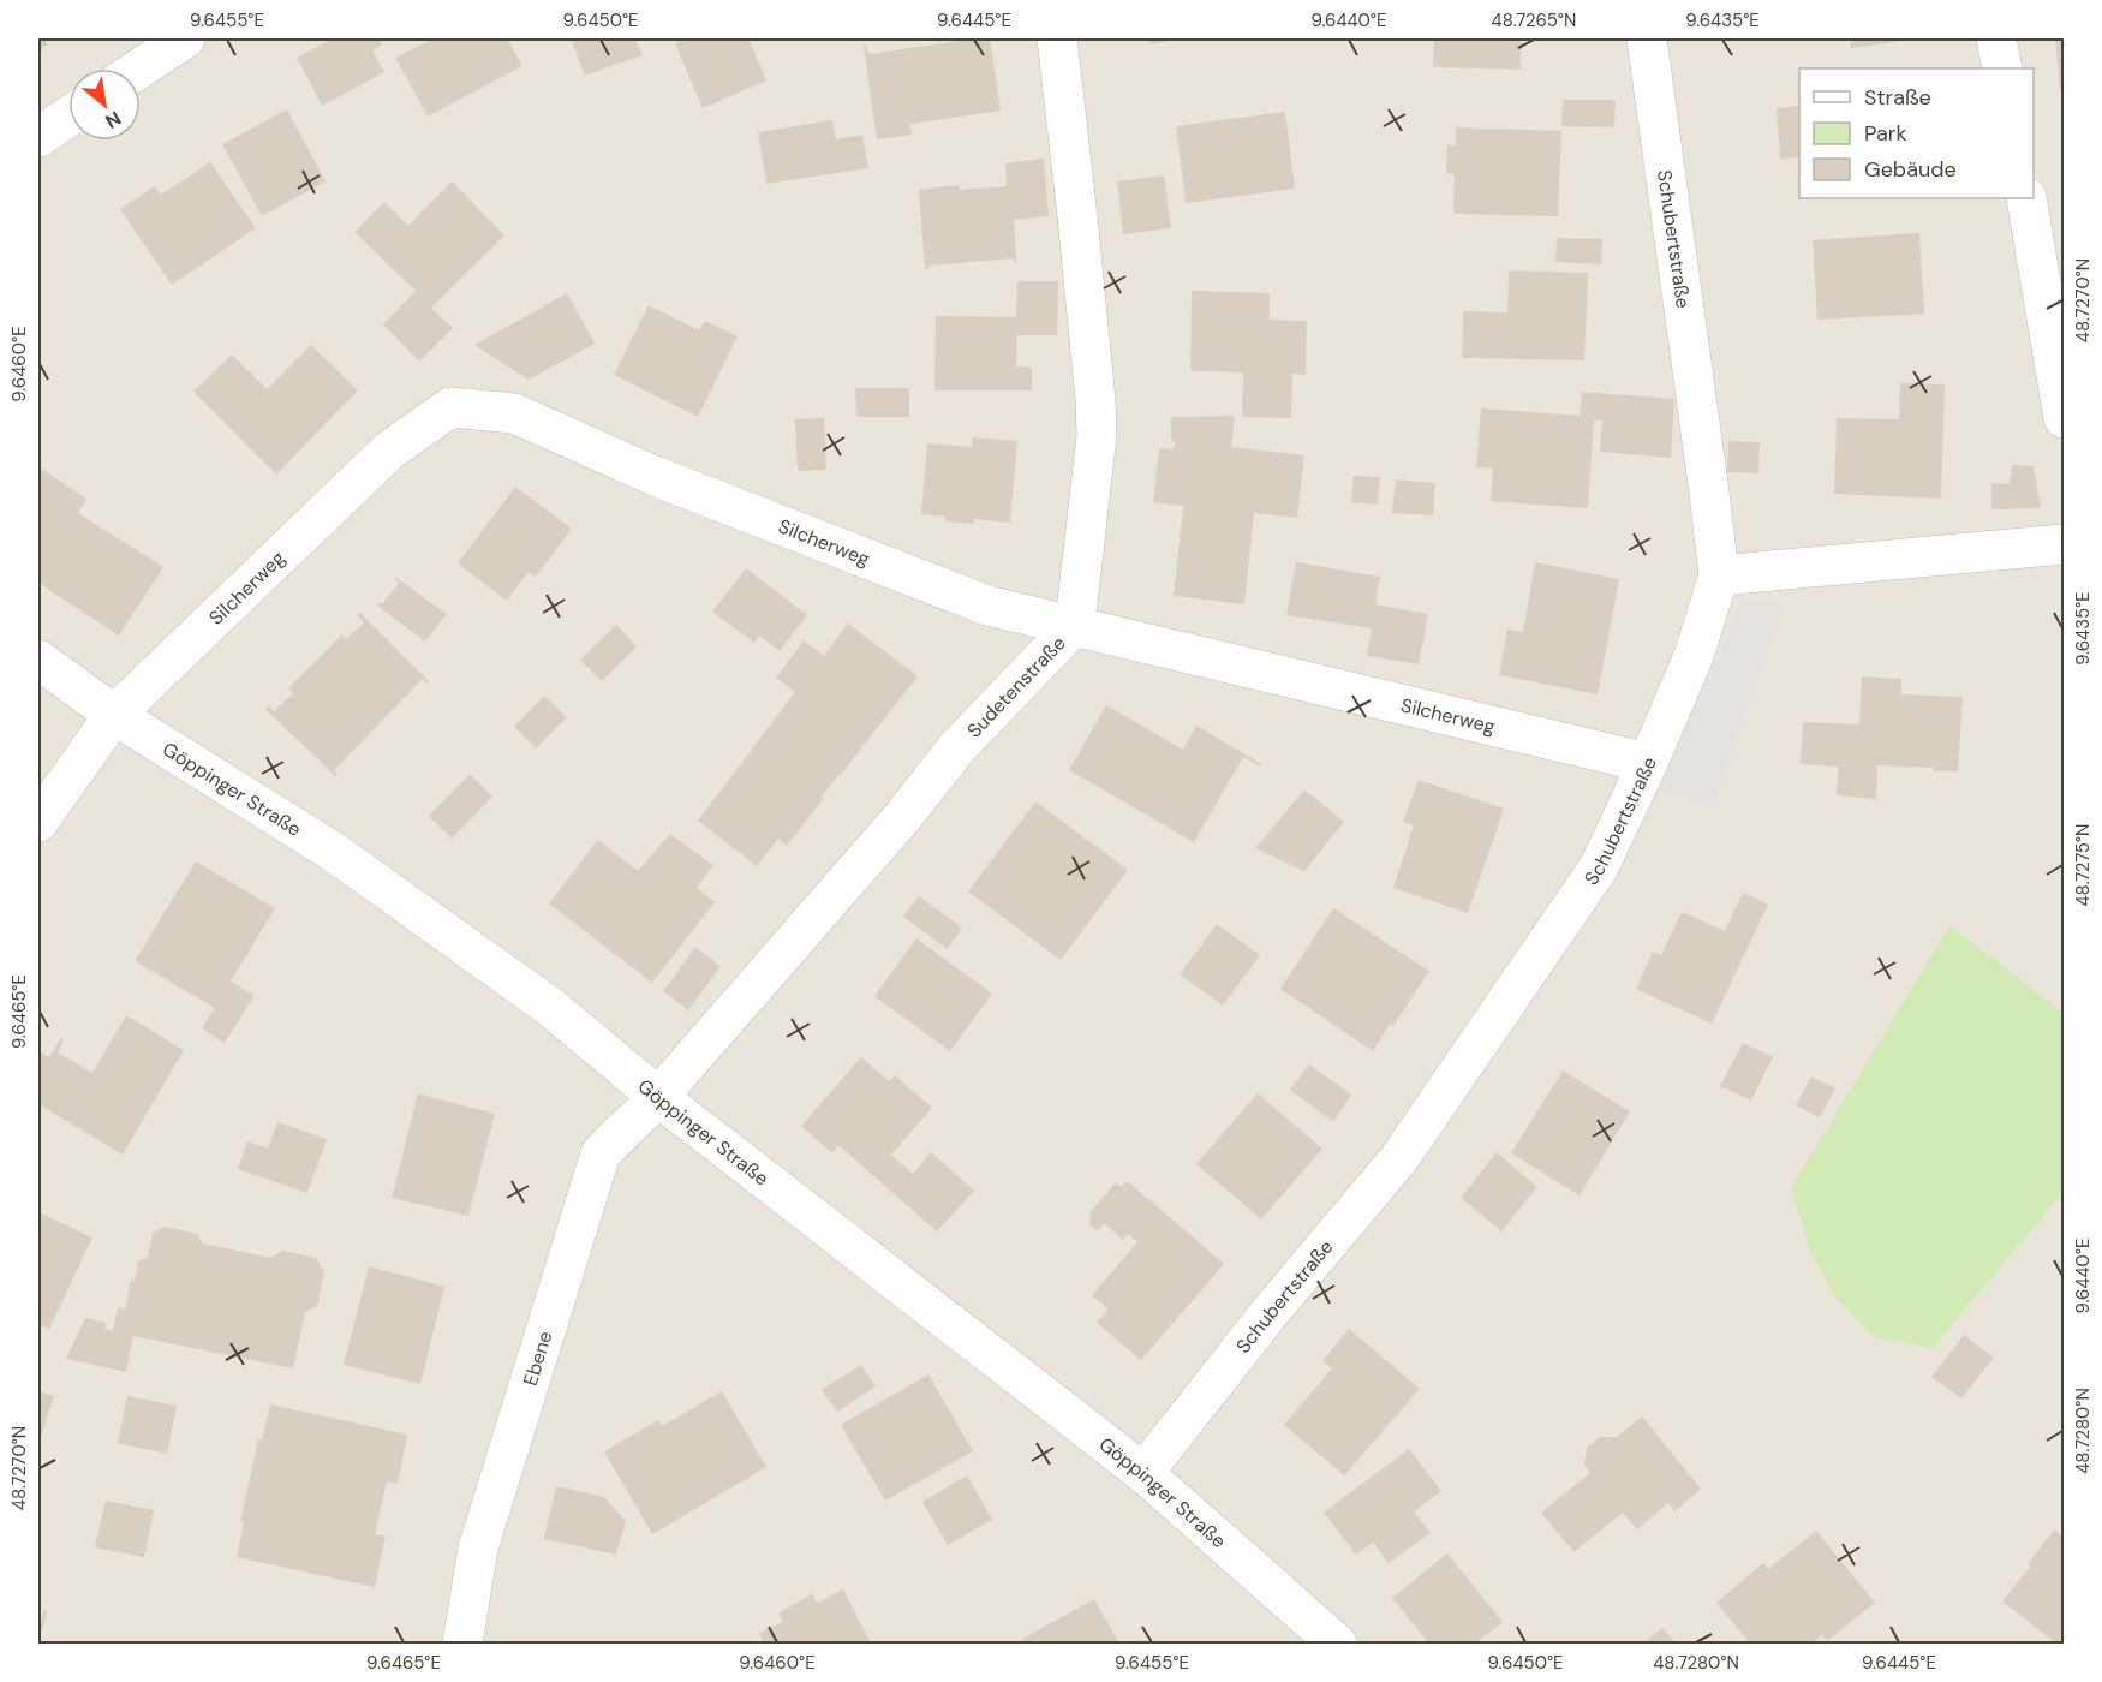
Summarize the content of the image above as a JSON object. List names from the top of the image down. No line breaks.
{"streets":{"street":["Schubertstraße","Silcherweg","Sudetenstraße","Göppinger Straße","Ebene"]},"crossings":[["Schubertstraße","Silcherweg"],["Schubertstraße","Göppinger Straße"],["Silcherweg","Sudetenstraße"],["Silcherweg","Göppinger Straße"],["Sudetenstraße","Göppinger Straße"],["Sudetenstraße","Ebene"],["Göppinger Straße","Ebene"]],"legend":["Straße","Park","Gebäude"],"north":"bottom right","coordinates":["9.6455°E","9.6450°E","9.6445°E","9.6440°E","48.7265°N","9.6435°E","48.7270°N","9.6460°E","48.7275°N","9.6465°E","48.7280°N"]}
